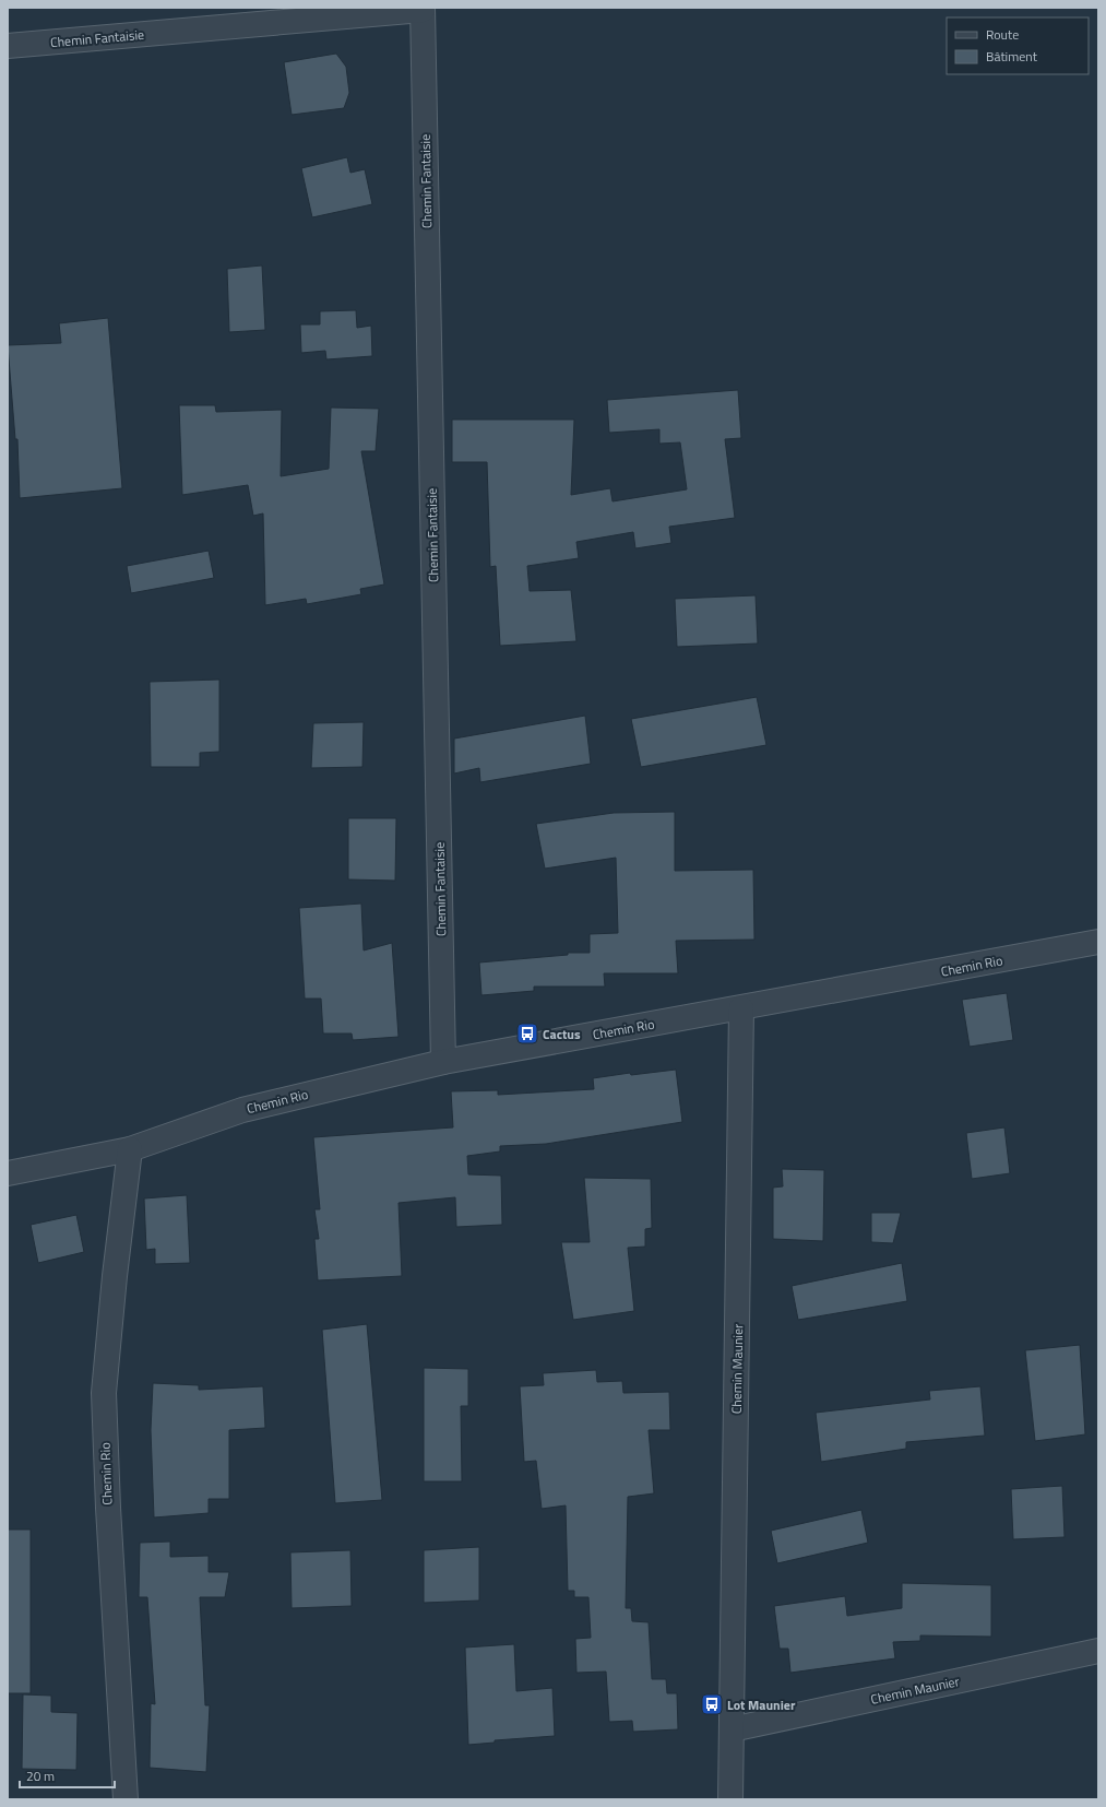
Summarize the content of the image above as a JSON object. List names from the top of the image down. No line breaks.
{"streets":{"street":["Chemin Fantaisie","Chemin Rio","Chemin Maunier"]},"crossings":[["Chemin Fantaisie","Chemin Rio"],["Chemin Rio","Chemin Maunier"]],"places":{"bus stop":["Cactus","Lot Maunier"]},"legend":["Route","Bâtiment"],"scale_bar":"20 m"}
